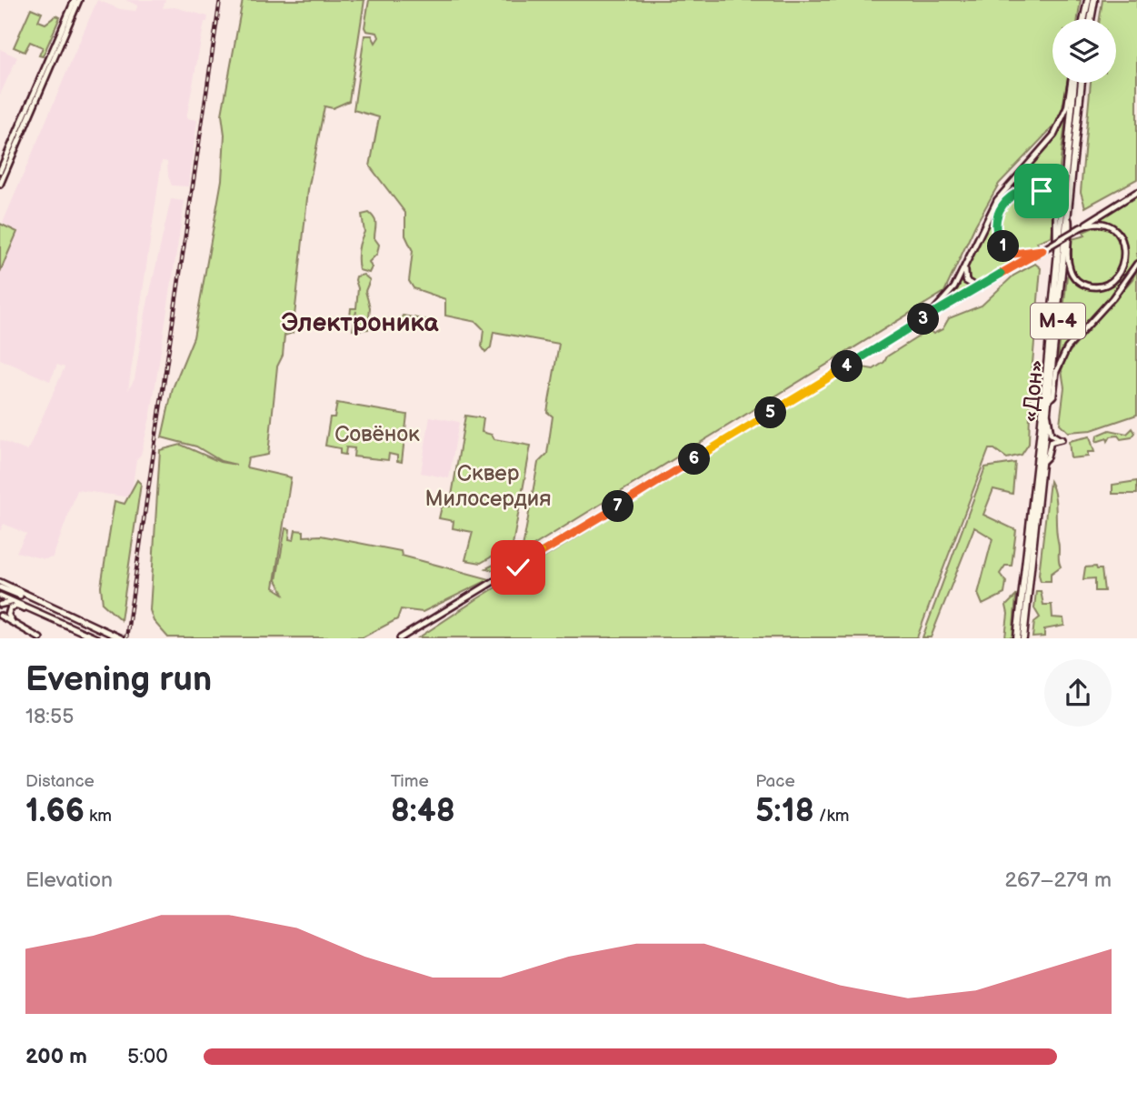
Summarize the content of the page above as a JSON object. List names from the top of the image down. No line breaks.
{"streets":{"highway":["М-4","«Дон»"]},"districts":["Электроника"],"parks":["Совёнок","Сквер Милосердия"],"page":{"pins":["1","3","4","5","6","7"],"heading":["Evening run","18:55"],"stats":[["Distance","1.66 km"],["Time","8:48"],["Pace","5:18 /km"]],"chart":["Elevation","267–279 m"],"list":[{"name":"200 m","note":"5:00"}]}}
